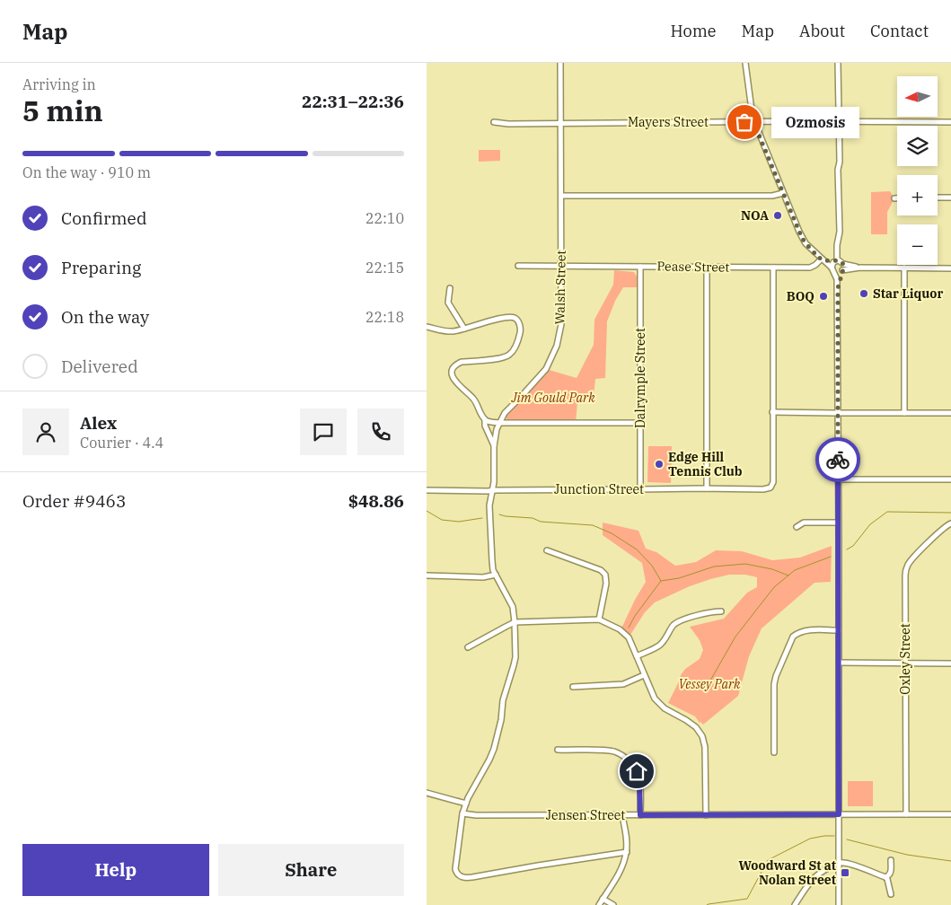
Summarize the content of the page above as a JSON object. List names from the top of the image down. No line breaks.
{"streets":{"street":["Mayers Street","Pease Street","Walsh Street","Dalrymple Street","Junction Street","Oxley Street","Jensen Street"]},"crossings":[["Mayers Street","Walsh Street"],["Pease Street","Walsh Street"],["Pease Street","Dalrymple Street"],["Walsh Street","Junction Street"],["Walsh Street","Jensen Street"],["Dalrymple Street","Junction Street"],["Oxley Street","Jensen Street"]],"parks":["Jim Gould Park","Vessey Park"],"places":{"other":["Ozmosis","NOA","Star Liquor","BOQ","Edge Hill Tennis Club"],"transit":["Woodward St at Nolan Street"]},"north":"left","page":{"header":"Map","nav":["Home","Map","About","Contact"],"heading":["5 min","Arriving in","22:31–22:36"],"panel":["Alex","Courier · 4.4","Order #9463","$48.86"],"map_buttons":["+","−"],"bubble":"Ozmosis","bar":"On the way · 910 m","list":[["Confirmed","22:10"],["Preparing","22:15"],["On the way","22:18"],"Delivered"],"buttons":["Help","Share"]}}
